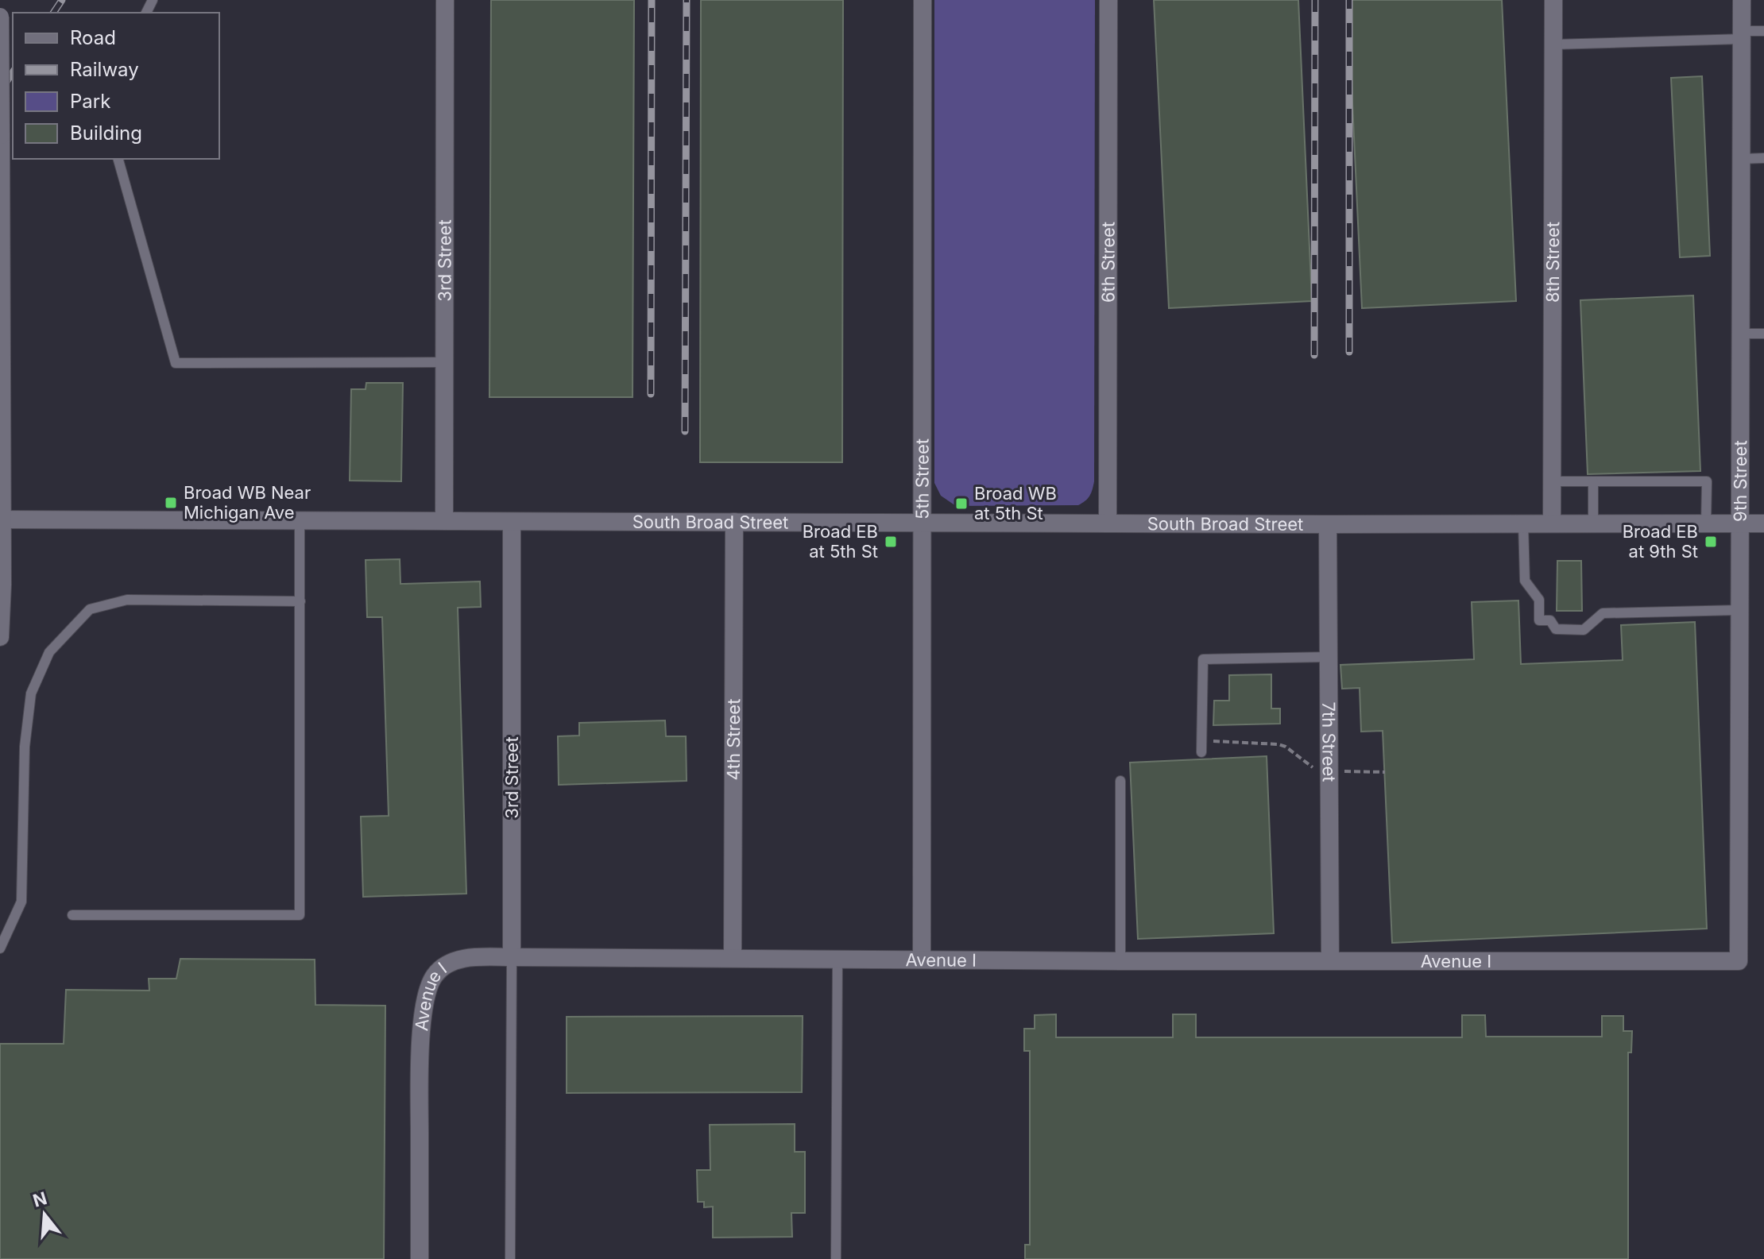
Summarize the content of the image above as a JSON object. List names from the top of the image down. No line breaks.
{"streets":{"street":["3rd Street","6th Street","8th Street","5th Street","9th Street","South Broad Street","4th Street","7th Street","Avenue I"]},"crossings":[["3rd Street","South Broad Street"],["3rd Street","Avenue I"],["6th Street","South Broad Street"],["8th Street","South Broad Street"],["5th Street","South Broad Street"],["5th Street","Avenue I"],["9th Street","South Broad Street"],["9th Street","Avenue I"],["South Broad Street","4th Street"],["South Broad Street","7th Street"],["4th Street","Avenue I"],["7th Street","Avenue I"]],"places":{"transit":["Broad WB Near Michigan Ave","Broad WB at 5th St","Broad EB at 5th St","Broad EB at 9th St"]},"legend":["Road","Railway","Park","Building"],"north":"top"}
